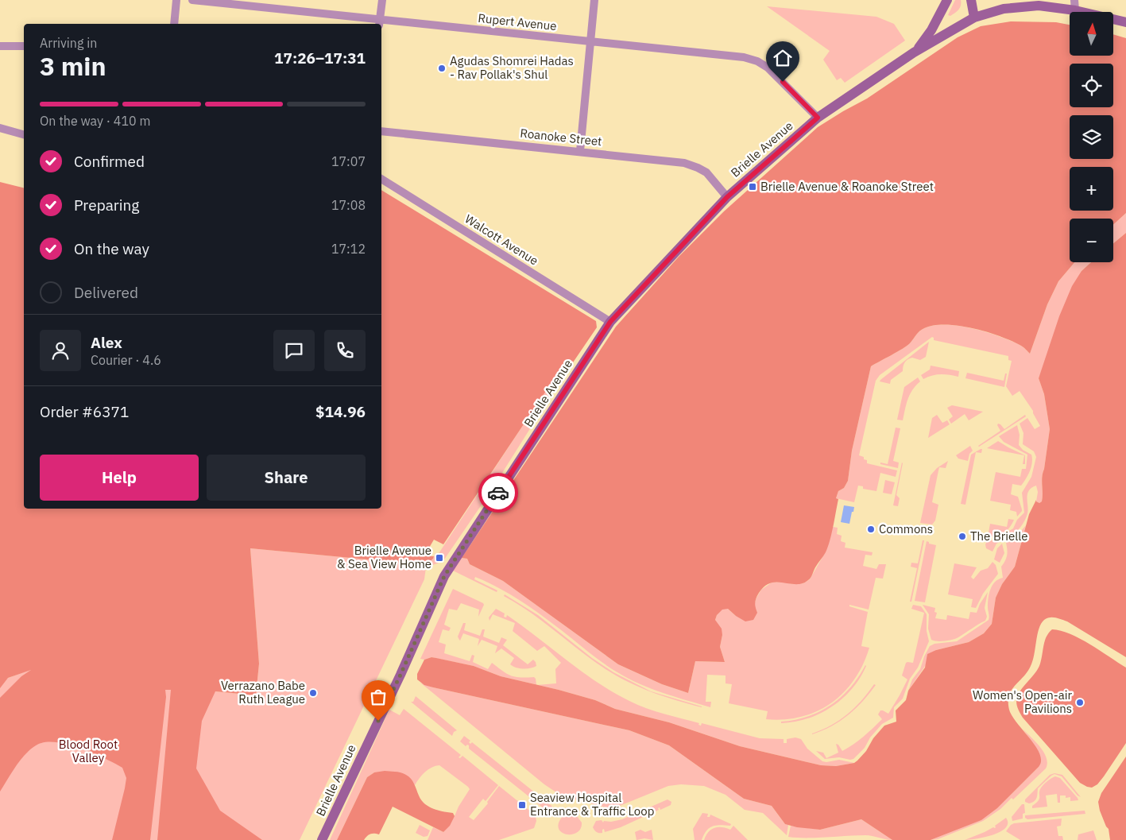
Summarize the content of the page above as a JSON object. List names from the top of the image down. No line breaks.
{"streets":{"street":["Rupert Avenue","Roanoke Street","Brielle Avenue","Walcott Avenue"]},"crossings":[["Rupert Avenue","Brielle Avenue"],["Roanoke Street","Brielle Avenue"],["Brielle Avenue","Walcott Avenue"]],"parks":["Blood Root Valley"],"places":{"other":["Agudas Shomrei Hadas - Rav Pollak's Shul","Commons","The Brielle","Verrazano Babe Ruth League","Women's Open-air Pavilions"],"transit":["Brielle Avenue & Roanoke Street","Brielle Avenue & Sea View Home","Seaview Hospital Entrance & Traffic Loop"]},"north":"top","page":{"map_buttons":["+","−"],"heading":["3 min","Arriving in","17:26–17:31"],"panel":["Alex","Courier · 4.6","Order #6371","$14.96"],"bar":"On the way · 410 m","list":[["Confirmed","17:07"],["Preparing","17:08"],["On the way","17:12"],"Delivered"],"buttons":["Help","Share"]}}
